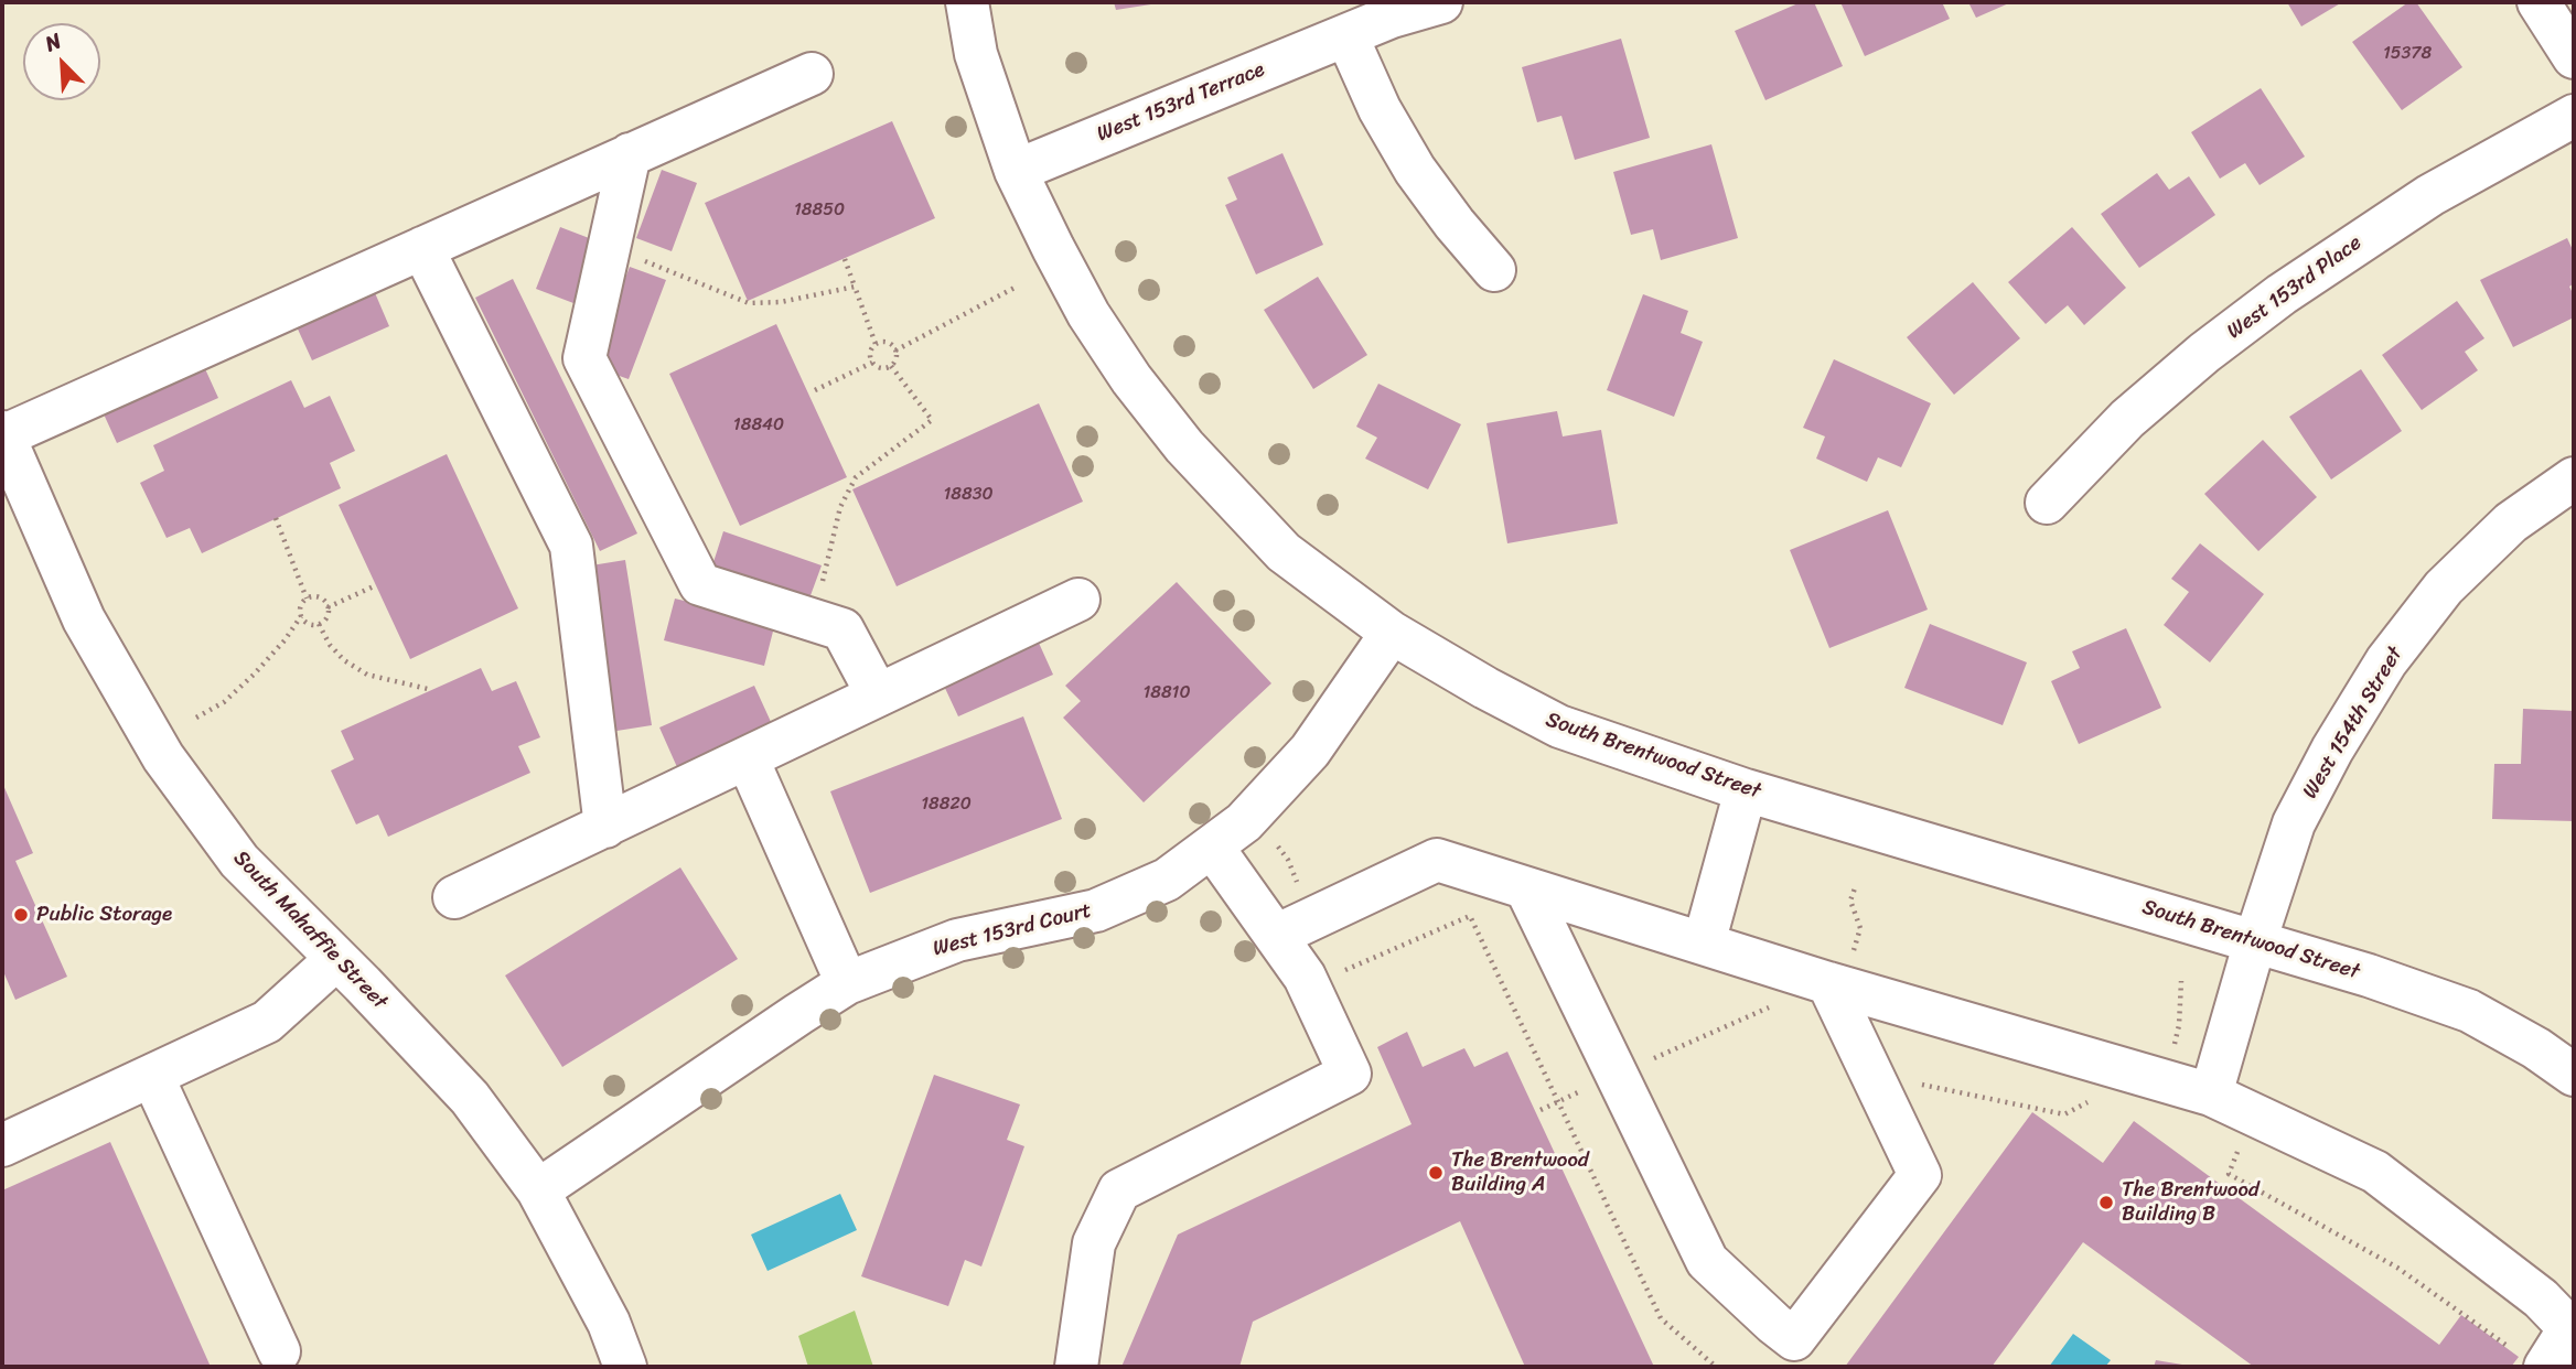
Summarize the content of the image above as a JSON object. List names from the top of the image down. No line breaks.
{"streets":{"street":["West 153rd Terrace","West 153rd Place","West 154th Street","South Brentwood Street","South Mahaffie Street","West 153rd Court"]},"crossings":[["West 153rd Terrace","South Brentwood Street"],["West 154th Street","South Brentwood Street"],["South Brentwood Street","West 153rd Court"],["South Mahaffie Street","West 153rd Court"]],"places":["Public Storage","The Brentwood Building A","The Brentwood Building B"],"house_numbers":["15378","18850","18840","18830","18810","18820"],"north":"top left"}
